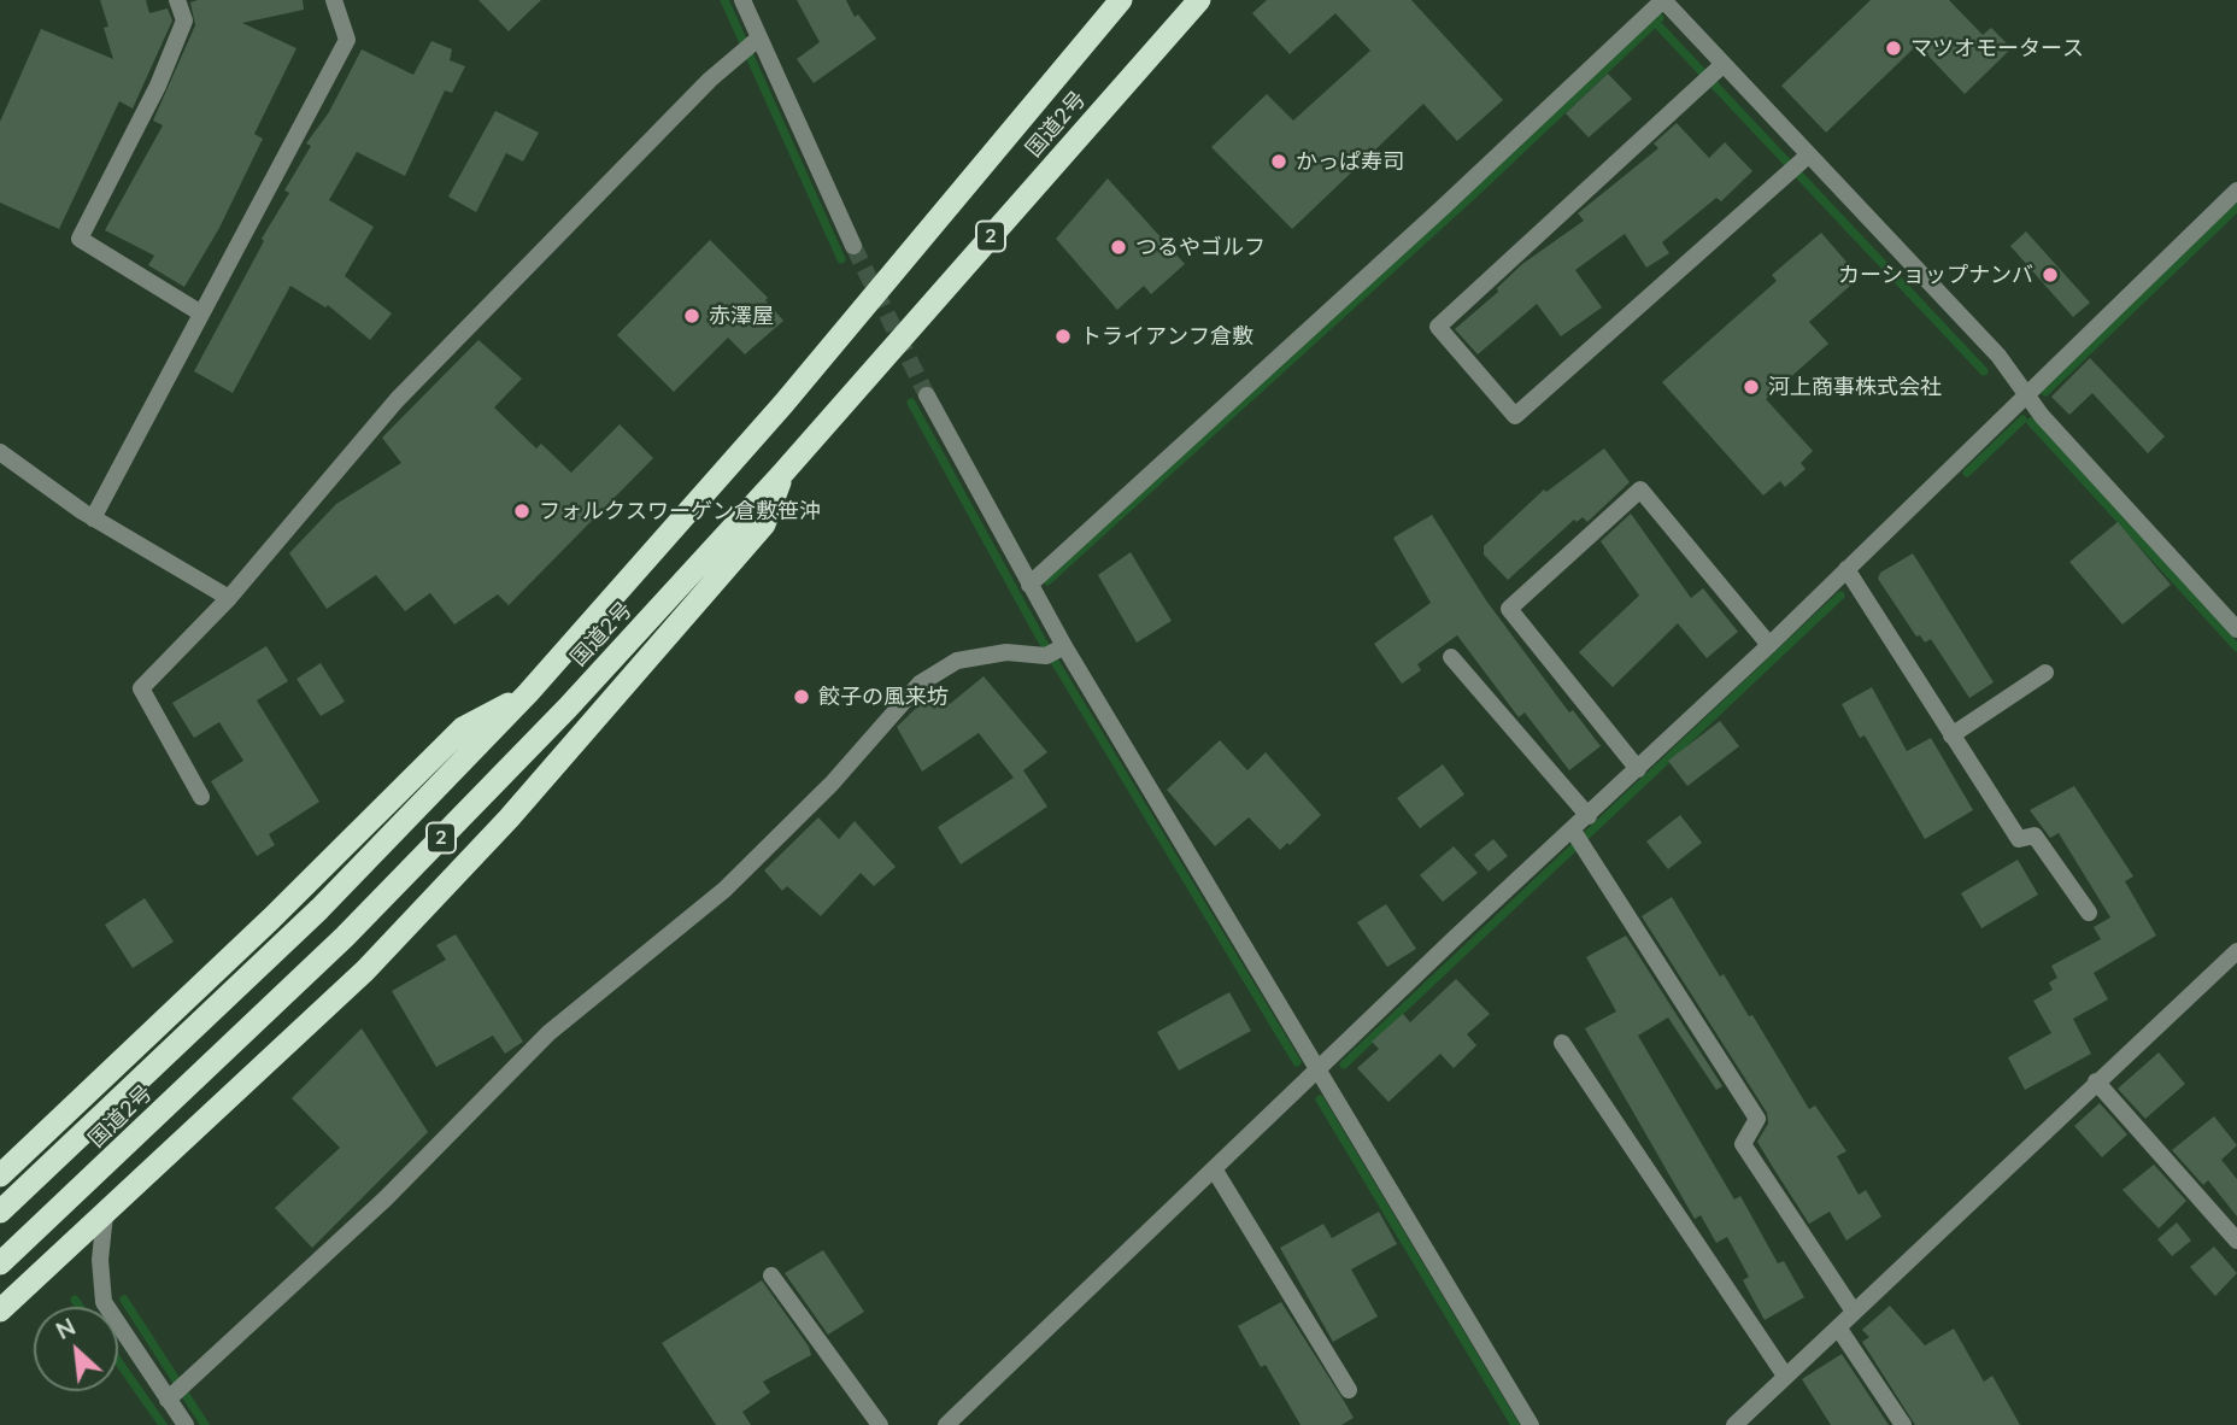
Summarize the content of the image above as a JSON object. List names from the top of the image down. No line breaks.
{"streets":{"highway":["国道2号","2"]},"places":["マツオモータース","かっぱ寿司","つるやゴルフ","カーショップナンバ","赤澤屋","トライアンフ倉敷","河上商事株式会社","フォルクスワーゲン倉敷笹沖","餃子の風来坊"],"north":"top left"}
